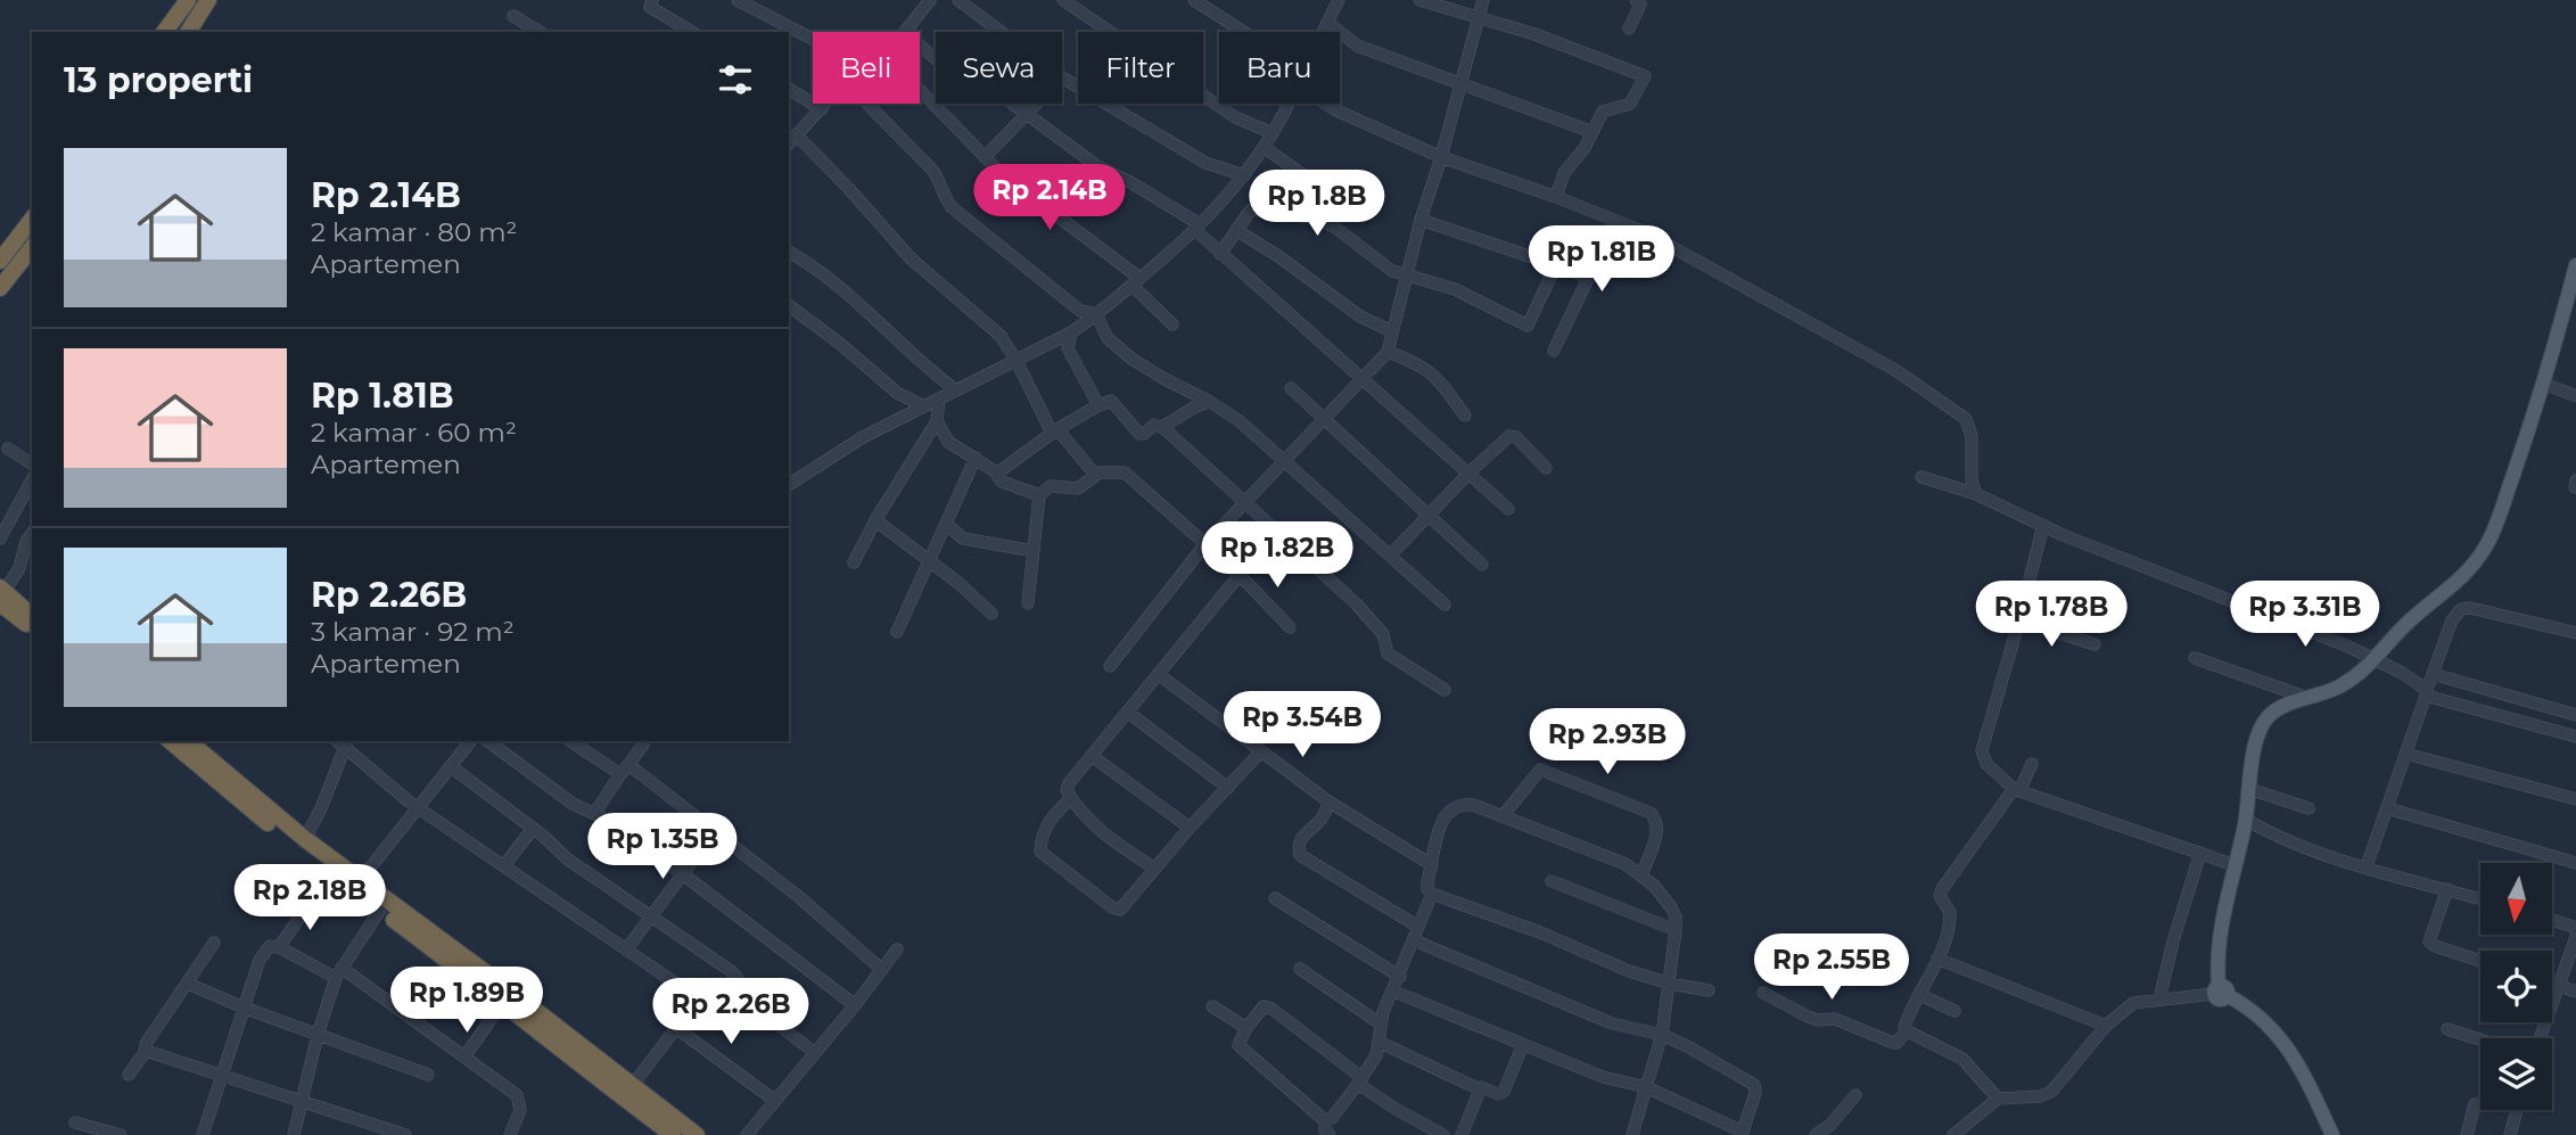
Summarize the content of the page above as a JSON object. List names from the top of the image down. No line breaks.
{"north":"bottom","page":{"chip":["Beli","Sewa","Filter","Baru"],"heading":"13 properti","list":[{"name":"Rp 2.14B","note":"2 kamar · 80 m² · Apartemen"},{"name":"Rp 1.81B","note":"2 kamar · 60 m² · Apartemen"},{"name":"Rp 2.26B","note":"3 kamar · 92 m² · Apartemen"}],"price":["Rp 2.14B","Rp 1.8B","Rp 1.81B","Rp 1.82B","Rp 1.78B","Rp 3.31B","Rp 3.54B","Rp 2.93B","Rp 1.35B","Rp 2.18B","Rp 2.55B","Rp 1.89B","Rp 2.26B"]}}
